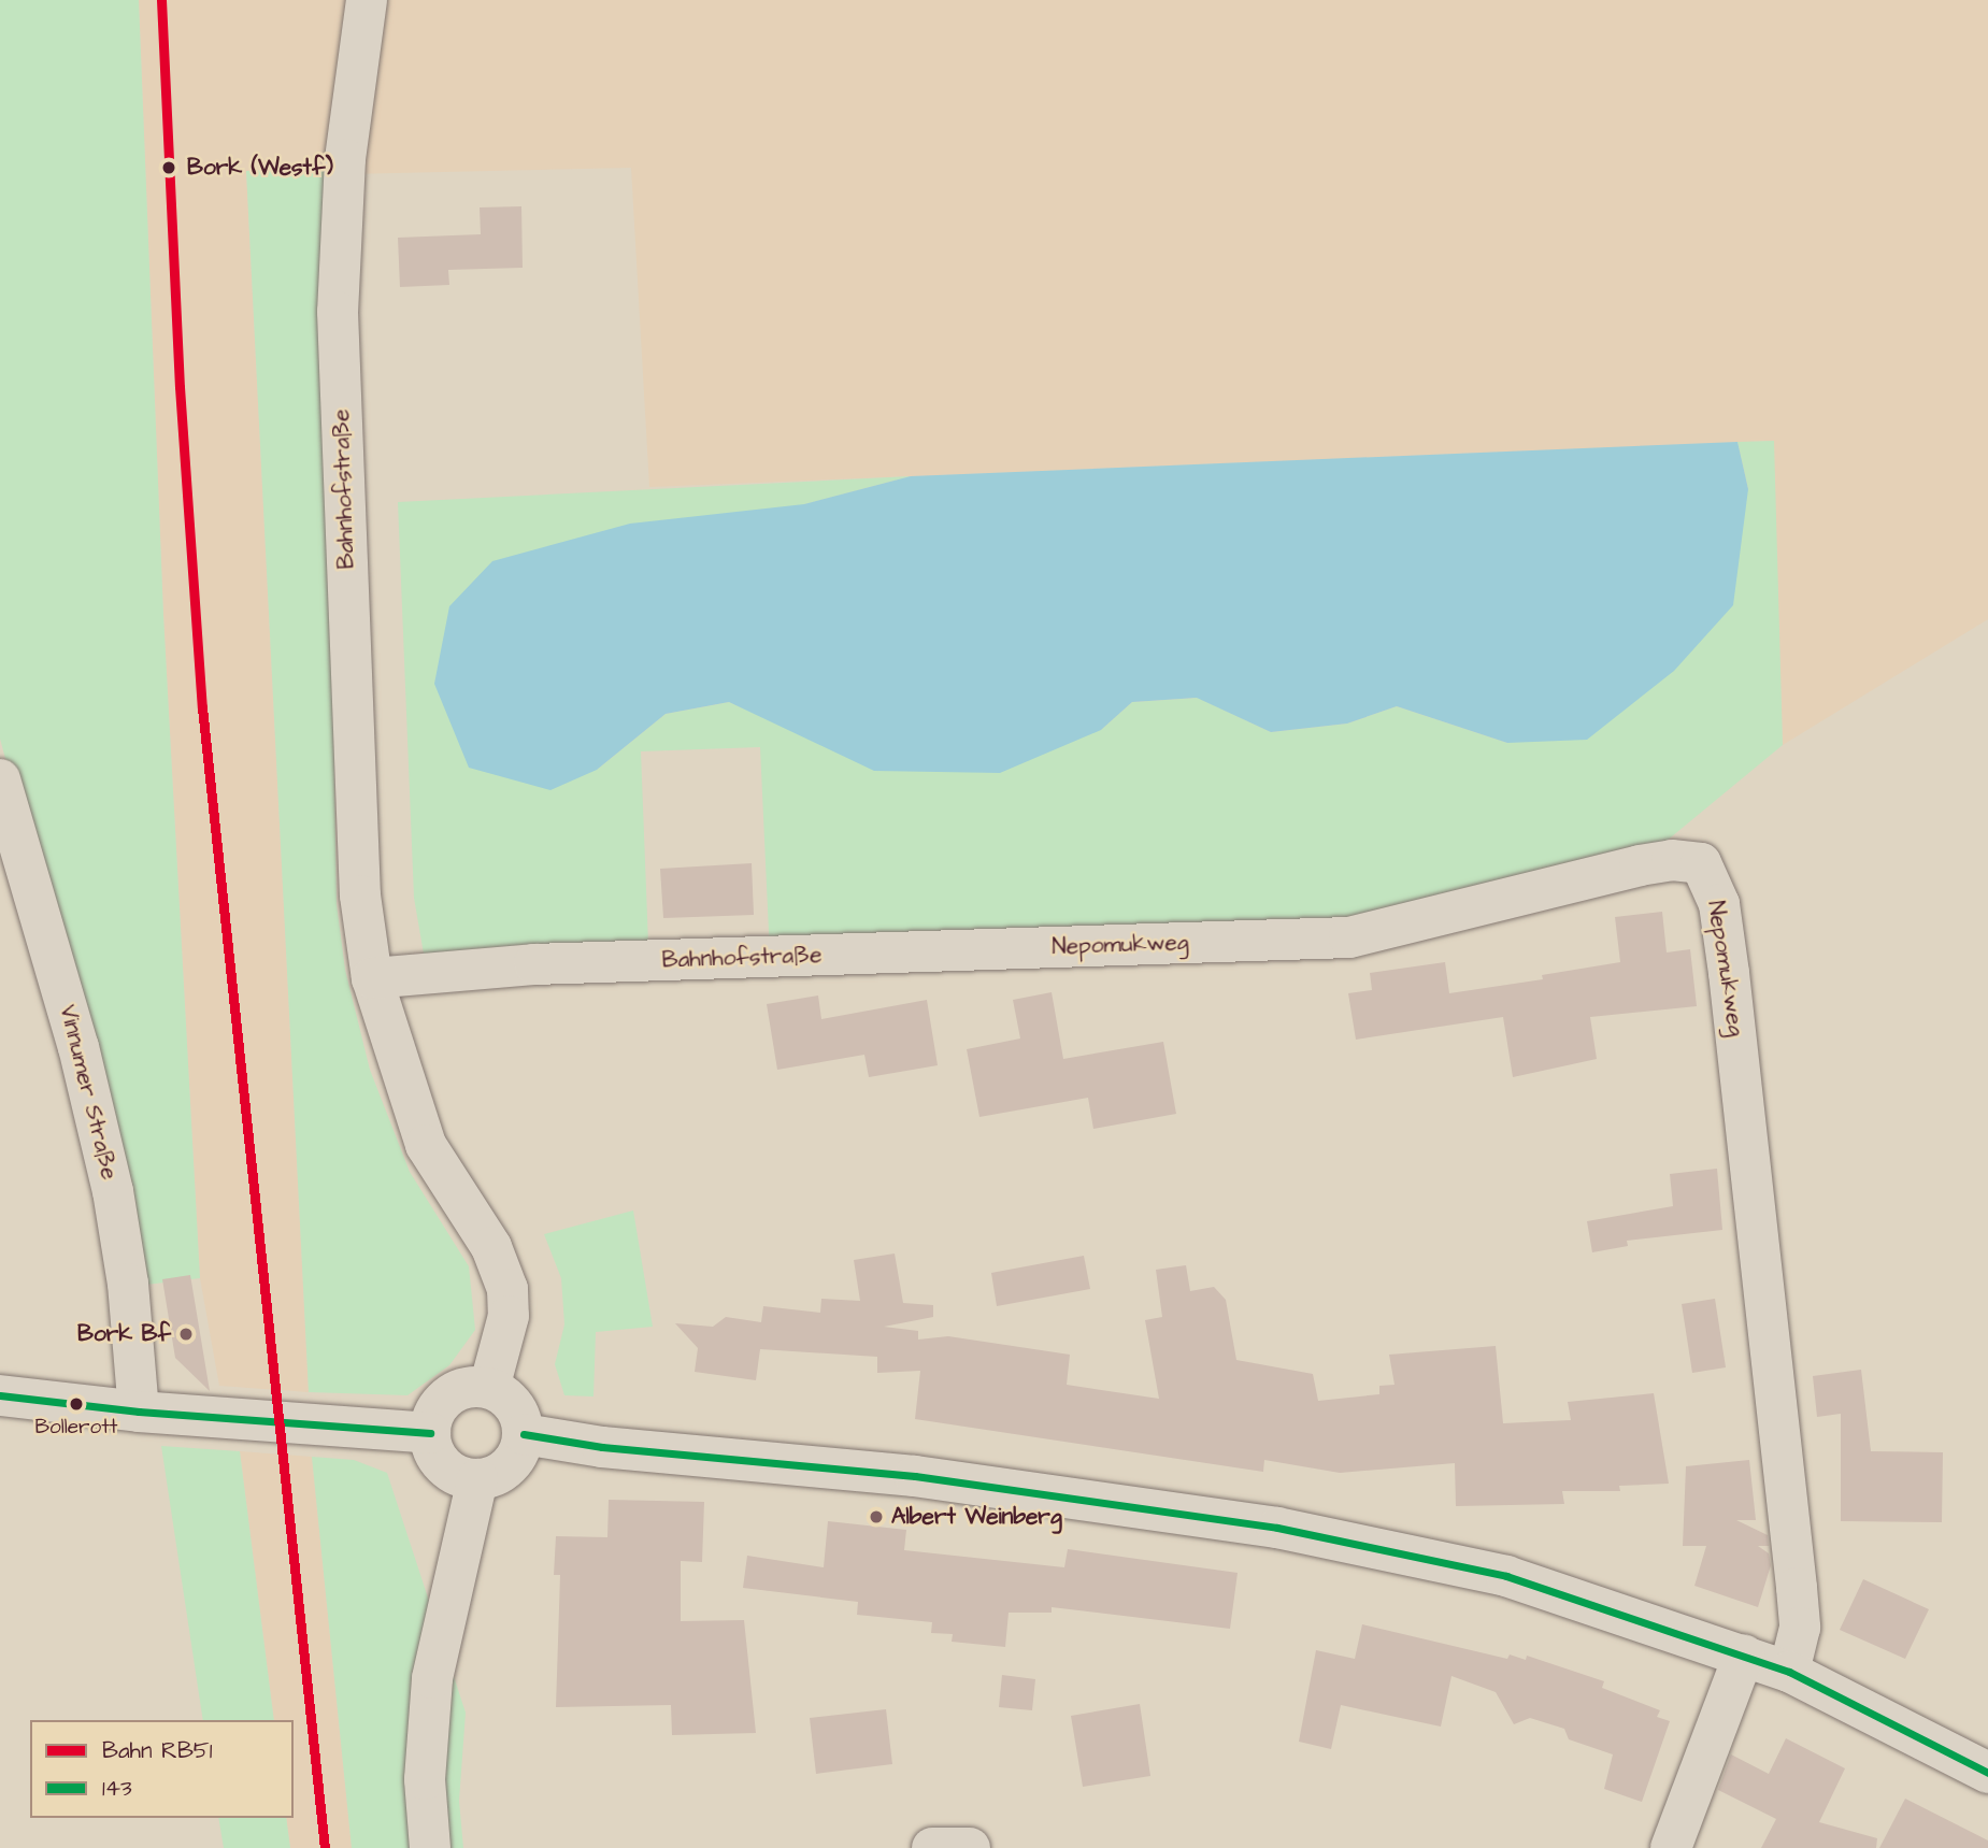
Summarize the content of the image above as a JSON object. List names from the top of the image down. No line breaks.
{"streets":{"street":["Bahnhofstraße","Nepomukweg","Vinnumer Straße"]},"crossings":[["Bahnhofstraße","Nepomukweg"]],"places":["Bork (Westf)","Bork Bf","Bollerott","Albert Weinberg"],"lines":["rail line RB51","transit line 143"],"legend":["Bahn RB51","143"]}
